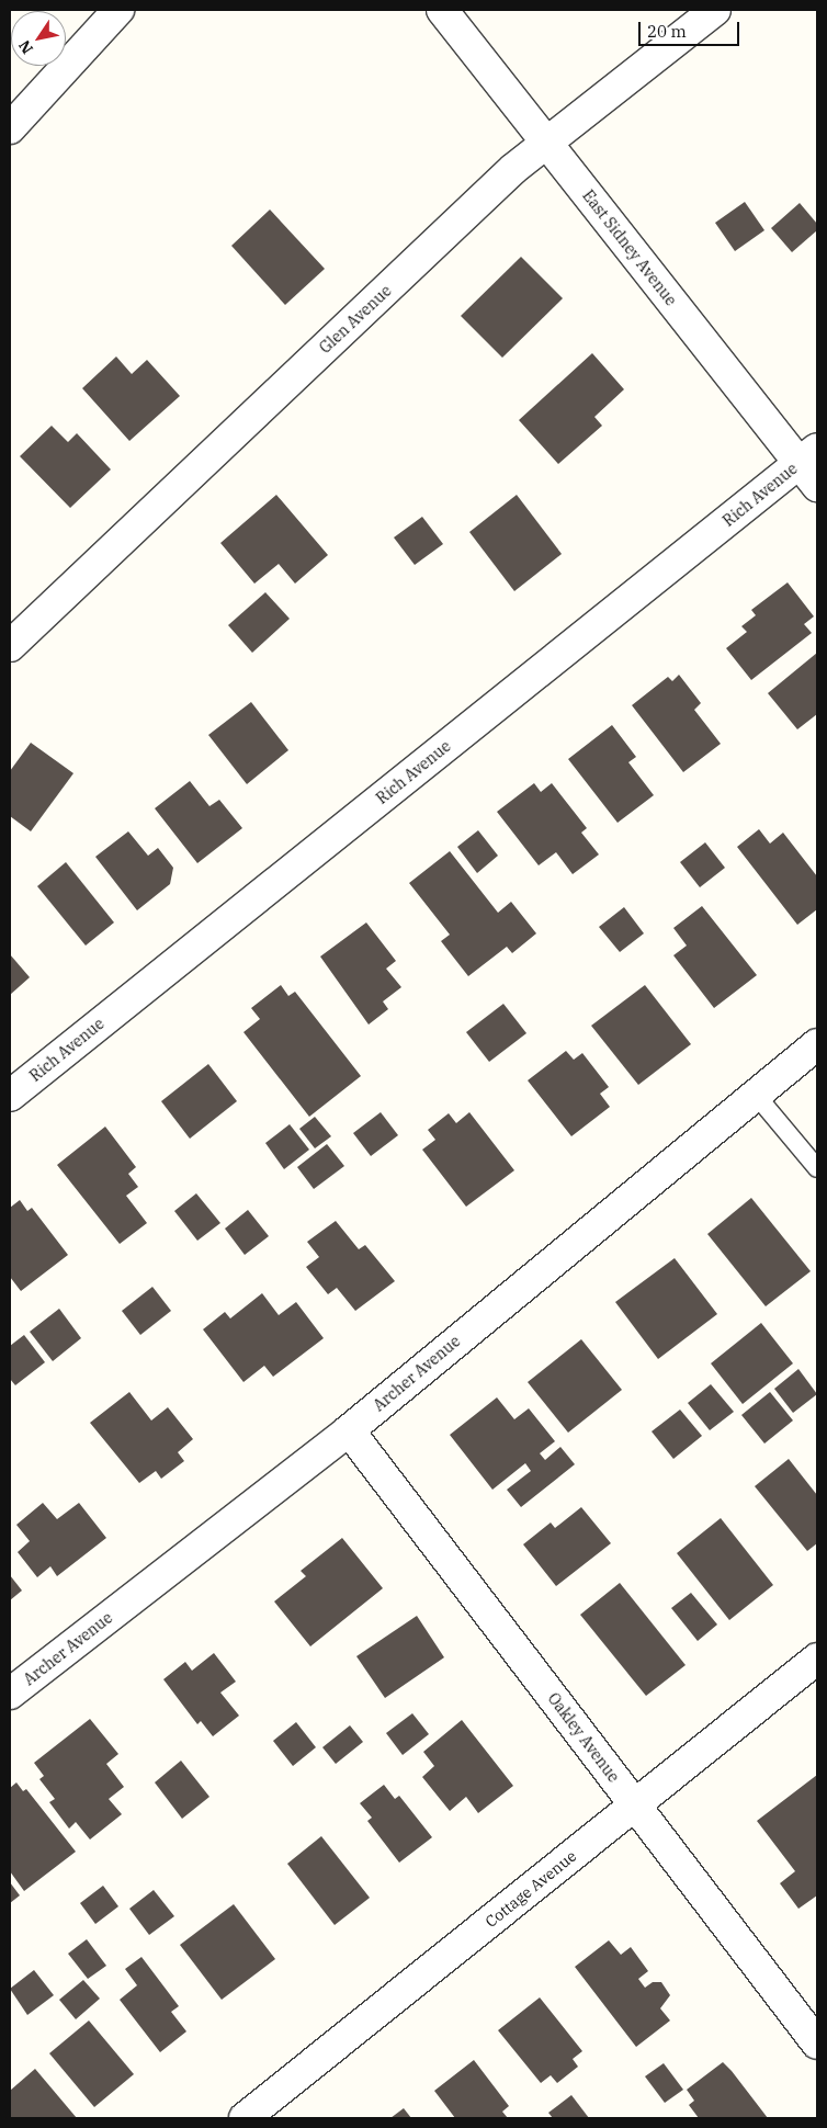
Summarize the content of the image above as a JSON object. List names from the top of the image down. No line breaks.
{"streets":{"street":["East Sidney Avenue","Glen Avenue","Rich Avenue","Archer Avenue","Oakley Avenue","Cottage Avenue"]},"crossings":[["East Sidney Avenue","Glen Avenue"],["East Sidney Avenue","Rich Avenue"],["Archer Avenue","Oakley Avenue"],["Oakley Avenue","Cottage Avenue"]],"scale_bar":"20 m","north":"bottom left"}
